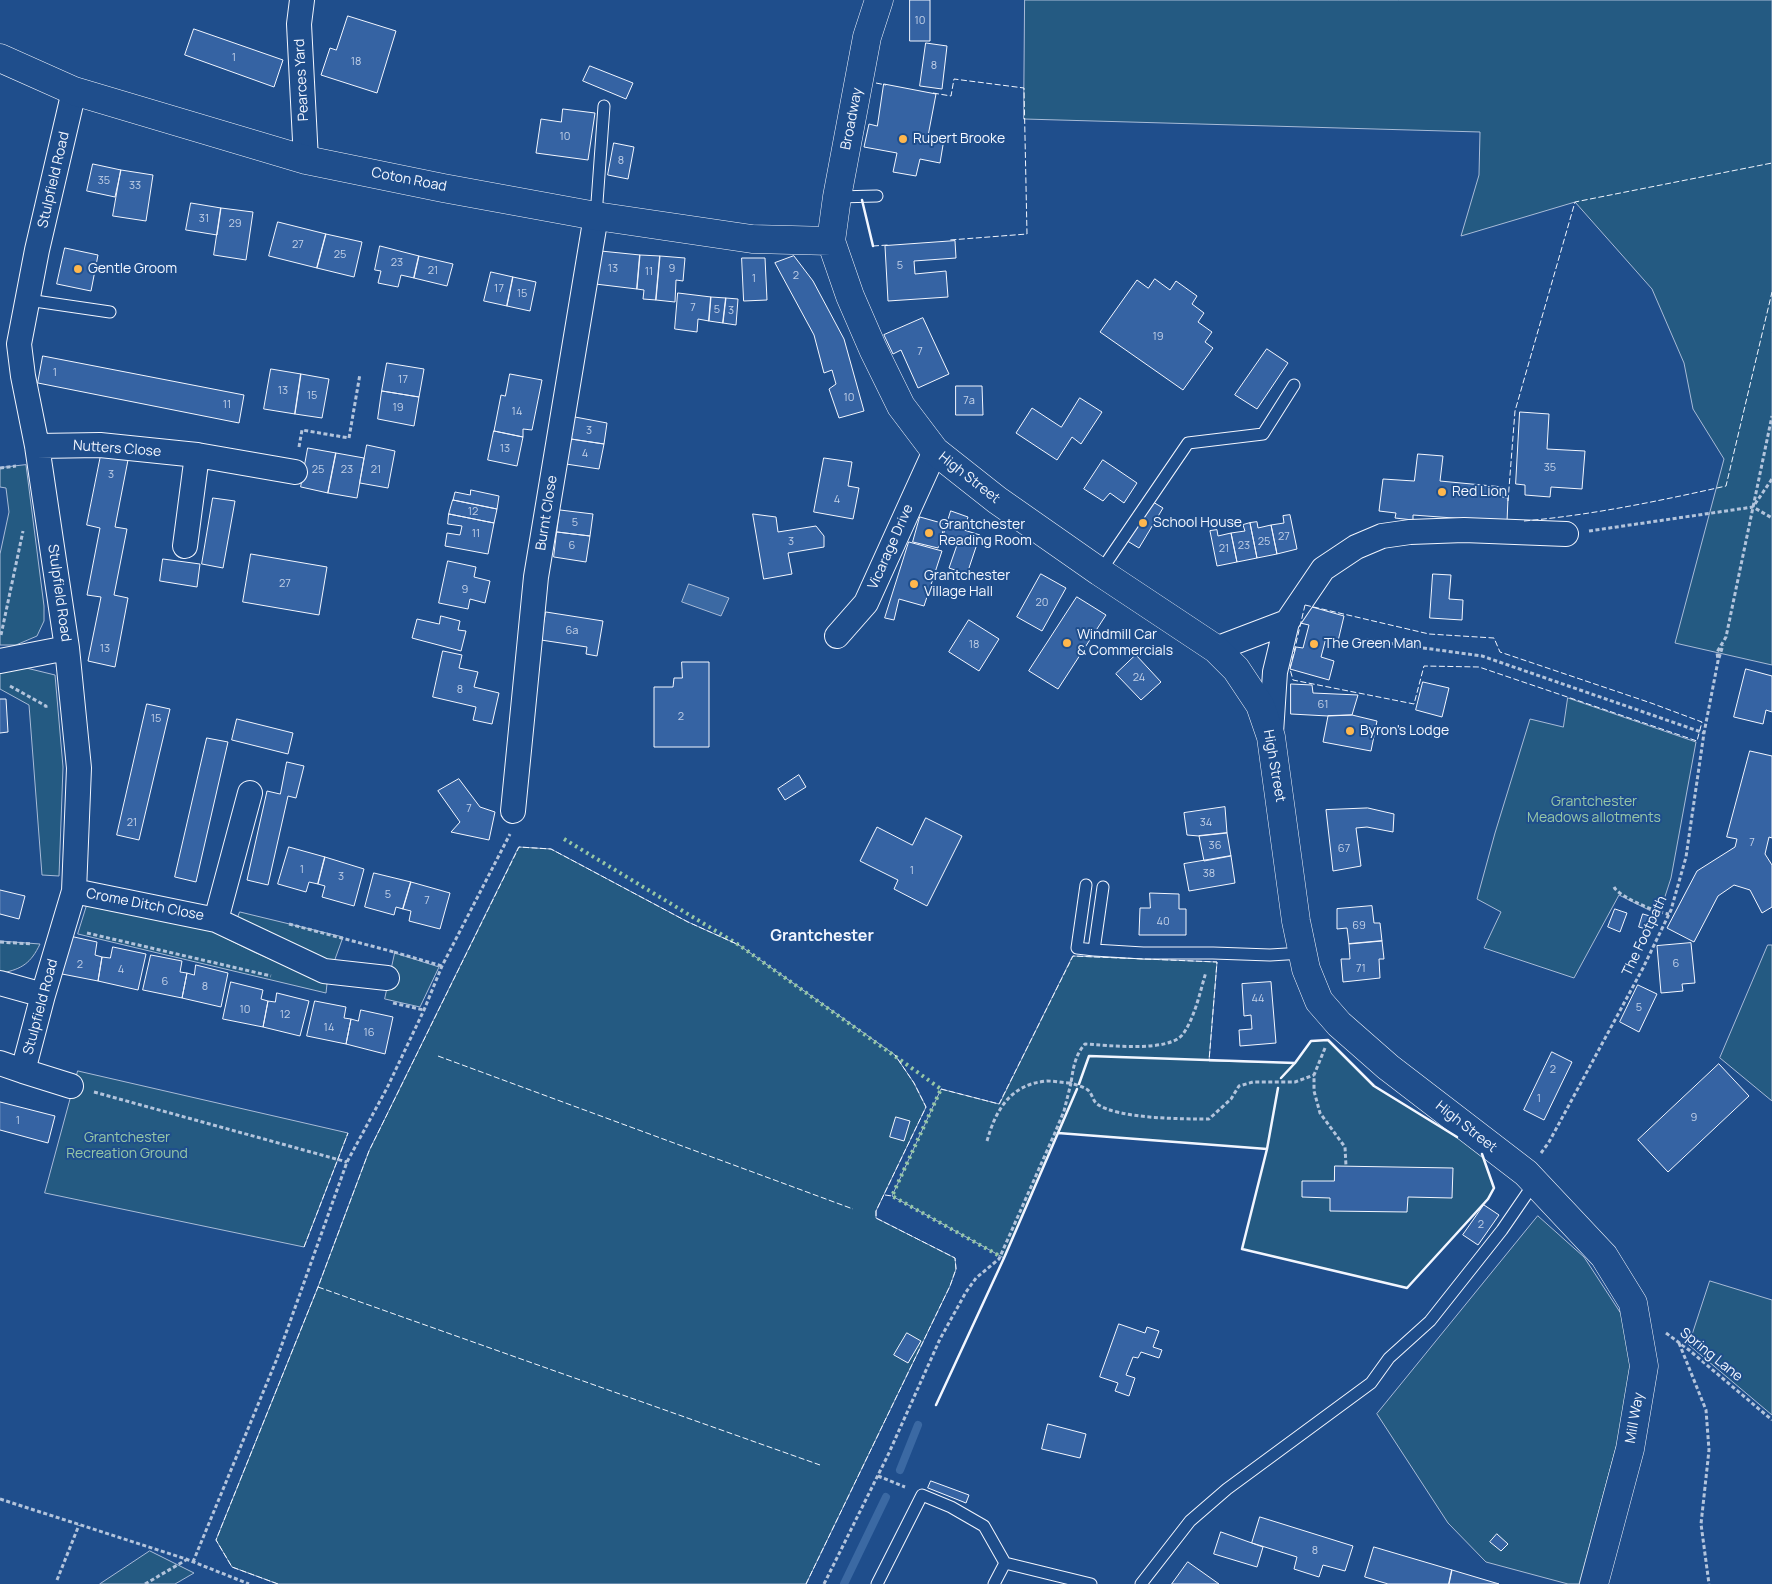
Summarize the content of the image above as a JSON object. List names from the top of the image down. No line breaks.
{"streets":{"street":["Pearces Yard","Broadway","Stulpfield Road","Coton Road","Nutters Close","High Street","Burnt Close","Vicarage Drive","Crome Ditch Close","Mill Way"],"path":["The Footpath","Spring Lane"]},"crossings":[["Pearces Yard","Coton Road"],["Broadway","Coton Road"],["Broadway","High Street"],["Stulpfield Road","Coton Road"],["Stulpfield Road","Nutters Close"],["Stulpfield Road","Crome Ditch Close"],["Coton Road","High Street"],["Coton Road","Burnt Close"],["High Street","Vicarage Drive"],["High Street","The Footpath"],["High Street","Mill Way"],["Spring Lane","Mill Way"]],"districts":["Grantchester"],"parks":["Grantchester Meadows allotments","Grantchester Recreation Ground"],"places":["Rupert Brooke","Gentle Groom","Red Lion","School House","Grantchester Reading Room","Grantchester Village Hall","Windmill Car & Commercials","The Green Man","Byron's Lodge"],"house_numbers":["10","1","18","8","10","8","35","33","31","29","27","25","23","5","13","9","21","11","2","1","17","15","7","5","3","19","7","1","17","13","15","10","7a","11","19","14","3","13","4","35","25","23","21","3","4","12","5","11","27","3","25","6","23","21","27","9","20","6a","18","13","24","8","61","2","15","7","21","34","7","36","67","1","1","38","3","5","7","40","69","6","2","71","4","6","8","44","5","10","12","14","16","2","1","9","1","2","8"]}
